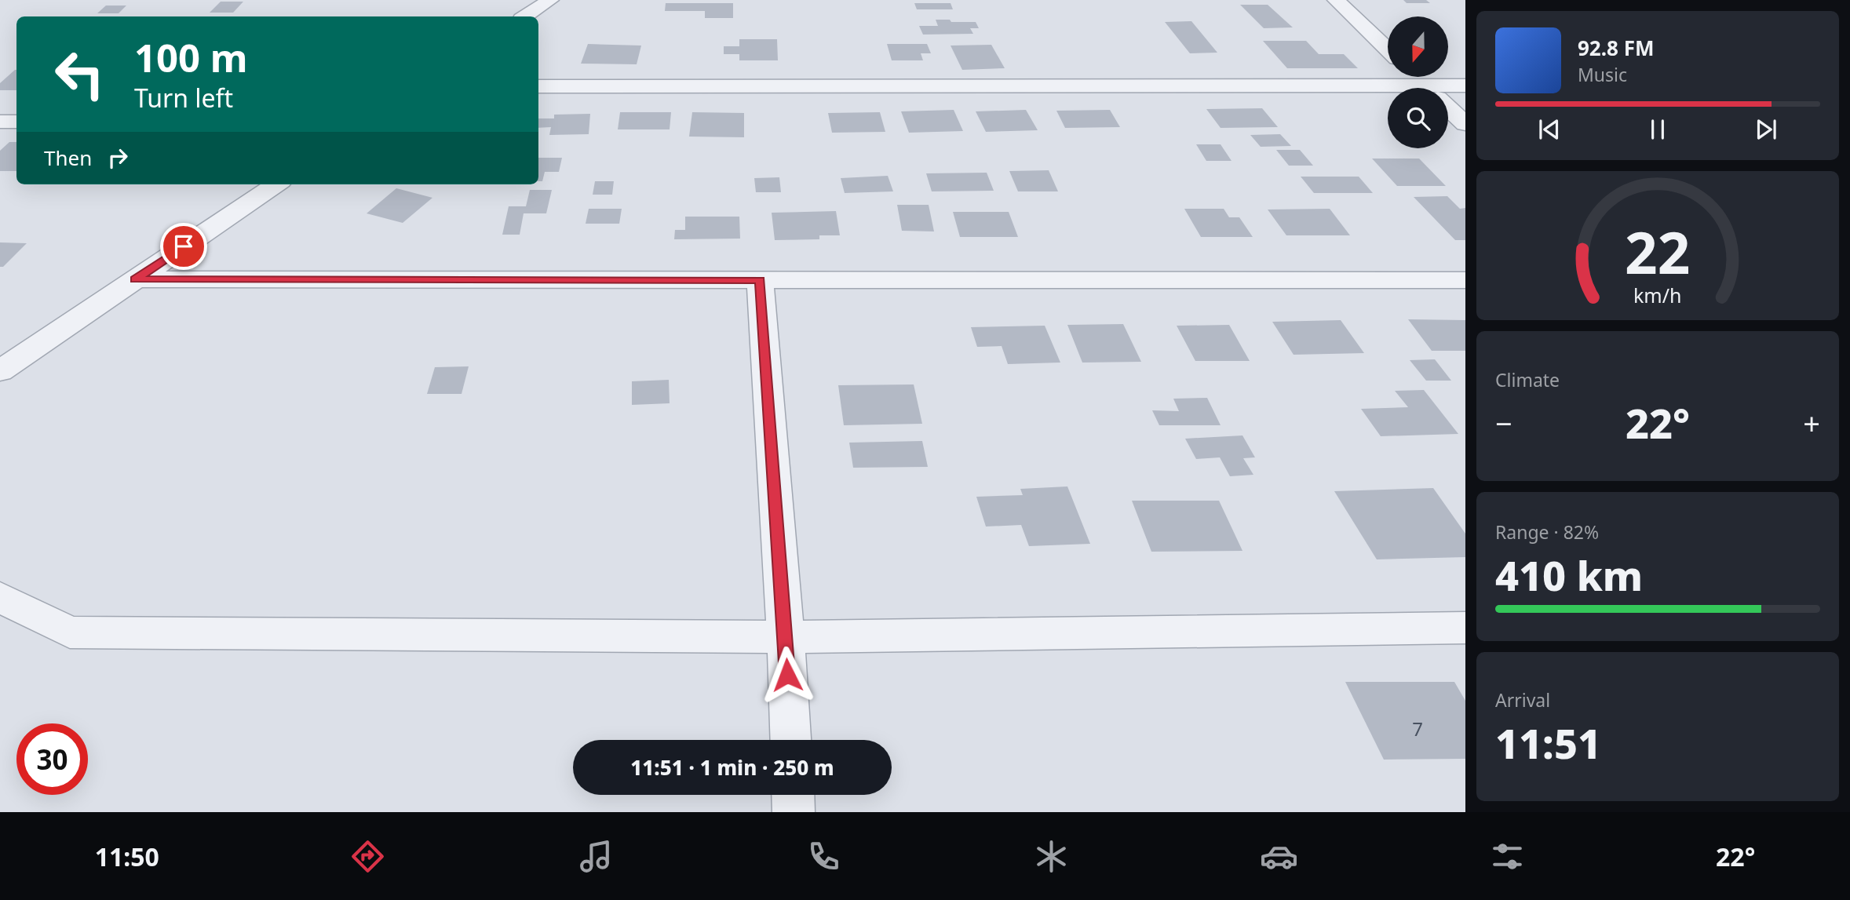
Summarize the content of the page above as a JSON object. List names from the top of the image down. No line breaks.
{"house_numbers":["7"],"north":"bottom","page":{"turn":["100 m","Turn left"],"song":["92.8 FM","Music"],"then":"Then","tile":["Climate",["Range · 82%","410 km"],["Arrival","11:51"]],"heat":["−","22°","+"],"limit":"30","trip":"11:51 · 1 min · 250 m","tabs":["11:50","22°"],"gauge":["22","km/h"]}}
